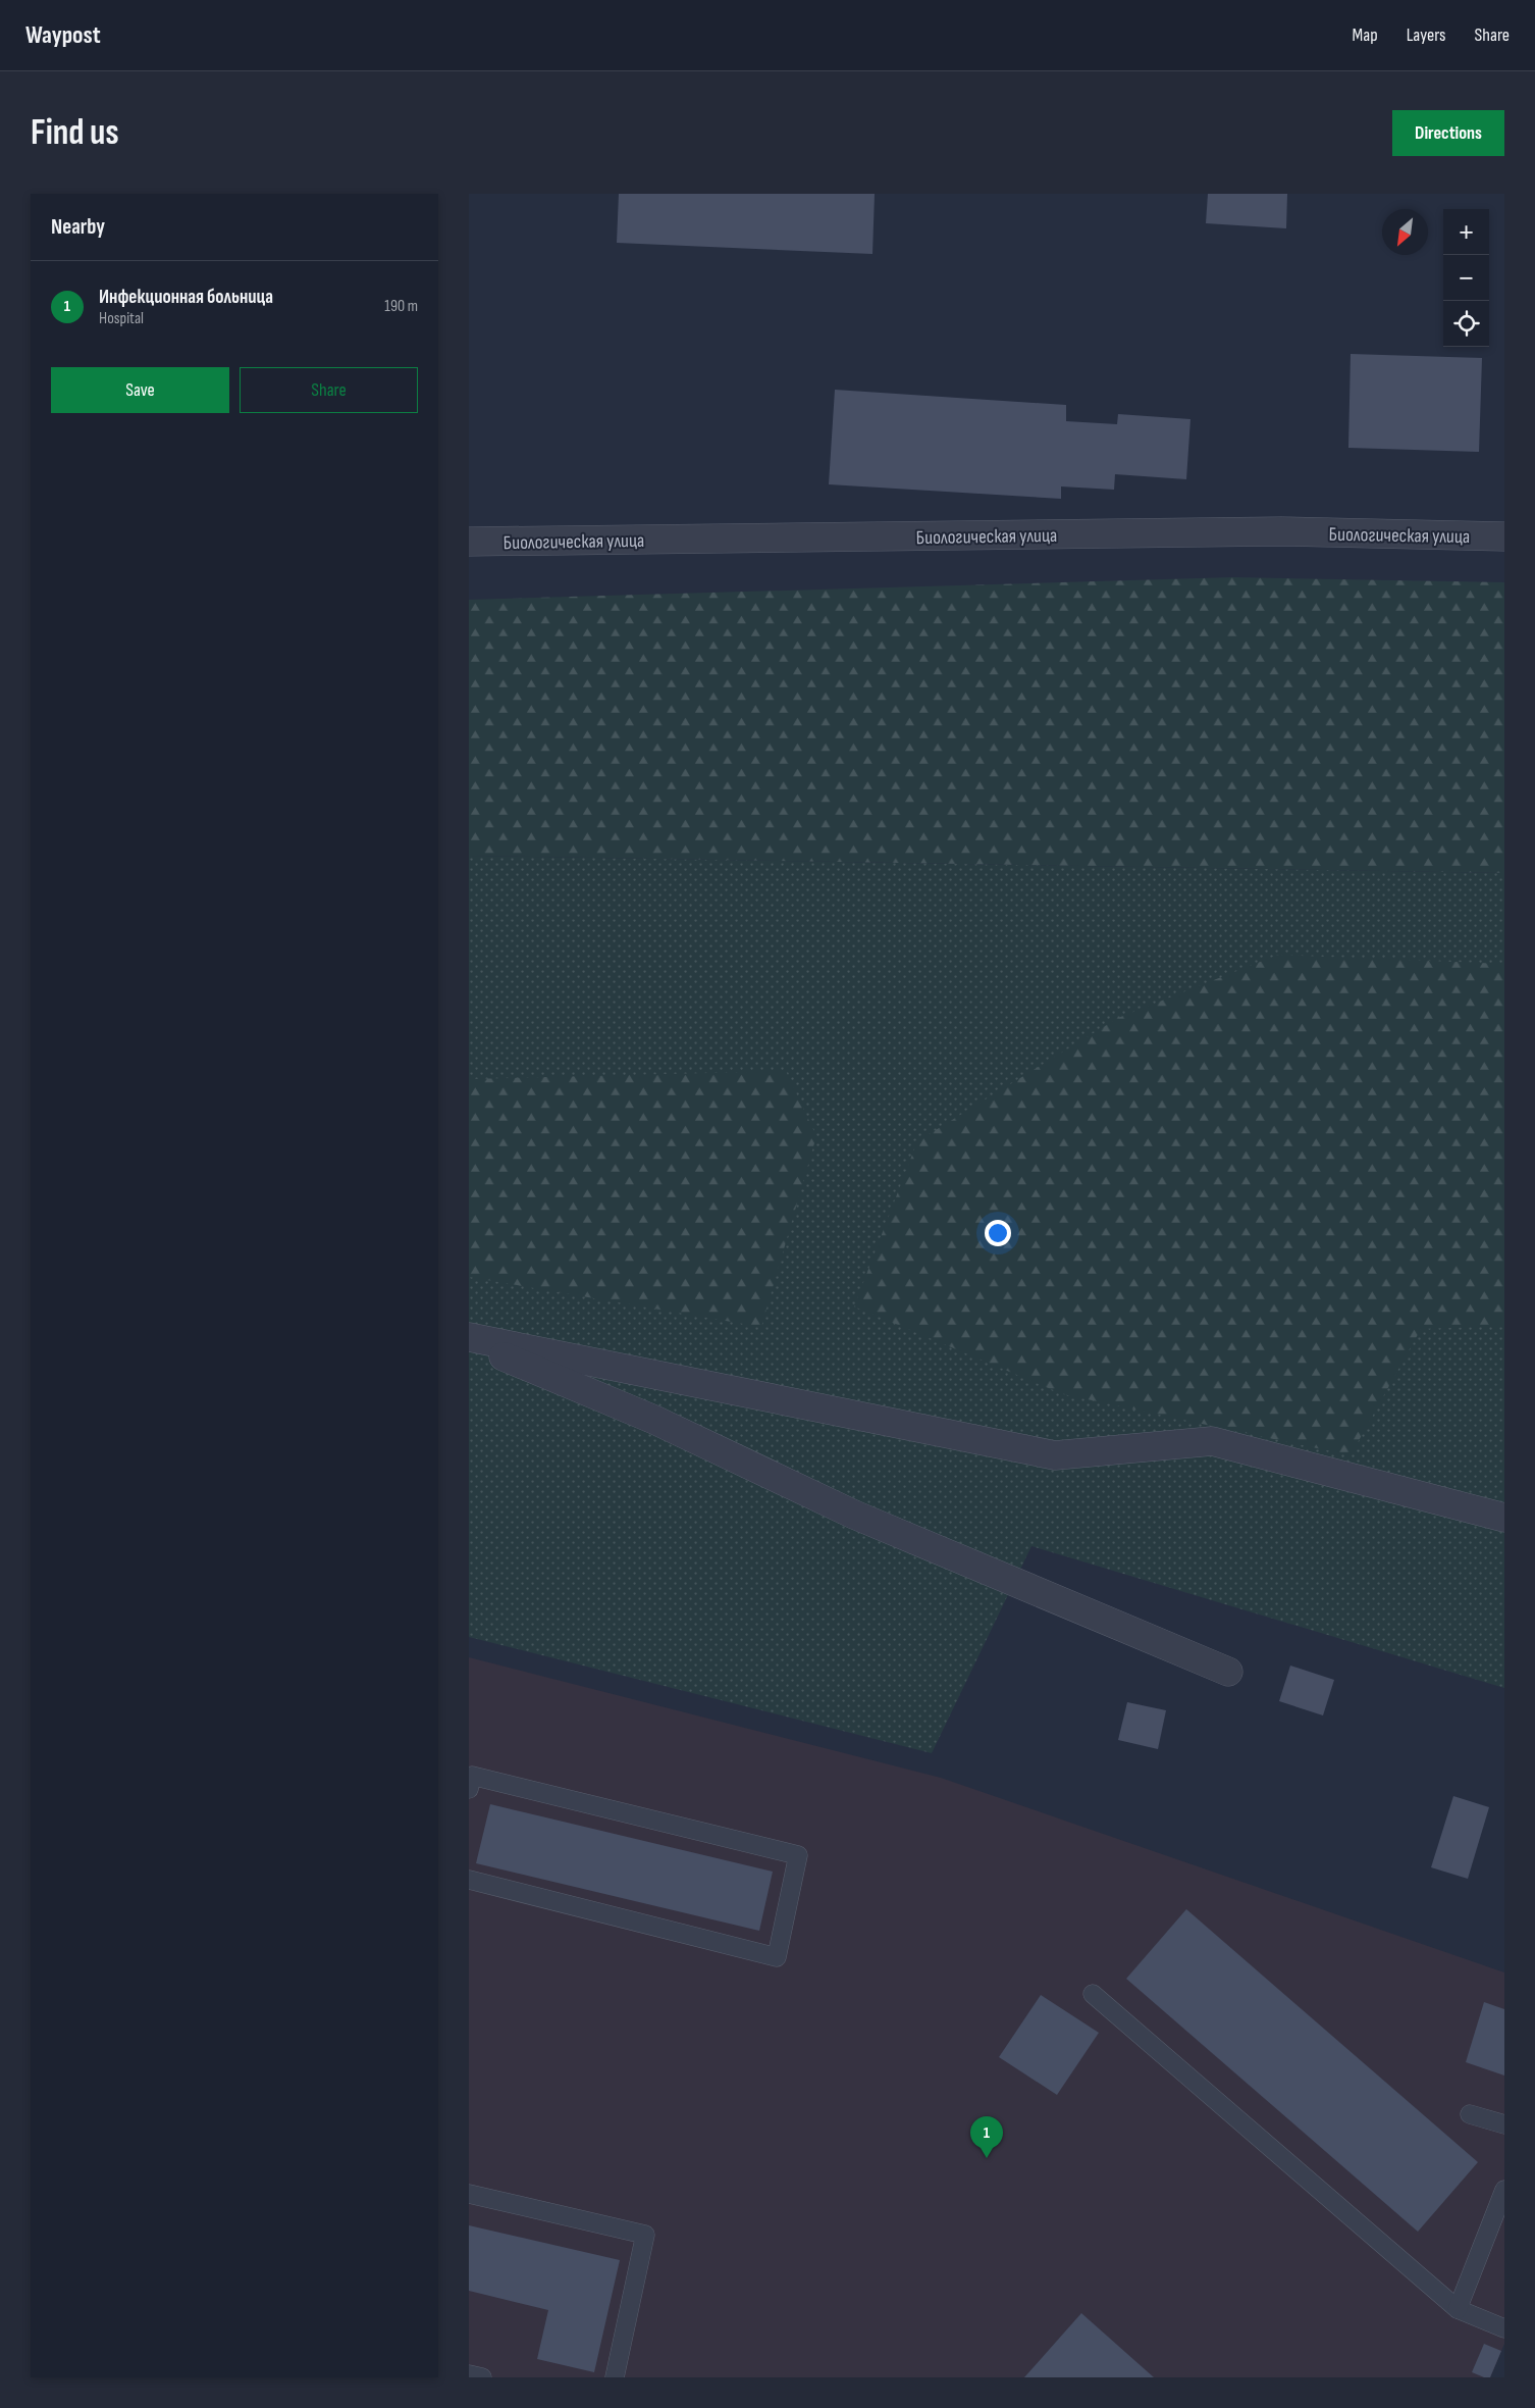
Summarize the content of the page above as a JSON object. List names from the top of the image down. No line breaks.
{"streets":{"street":["Биологическая улица"]},"north":"bottom left","page":{"header":"Waypost","nav":["Map","Layers","Share"],"buttons":["Directions",["Save","Share"]],"title":"Find us","heading":"Nearby","map_buttons":["+","−"],"list":[{"mark":"1","name":"Инфекционная больница","note":"Hospital","value":"190 m"}],"pins":"1"}}
